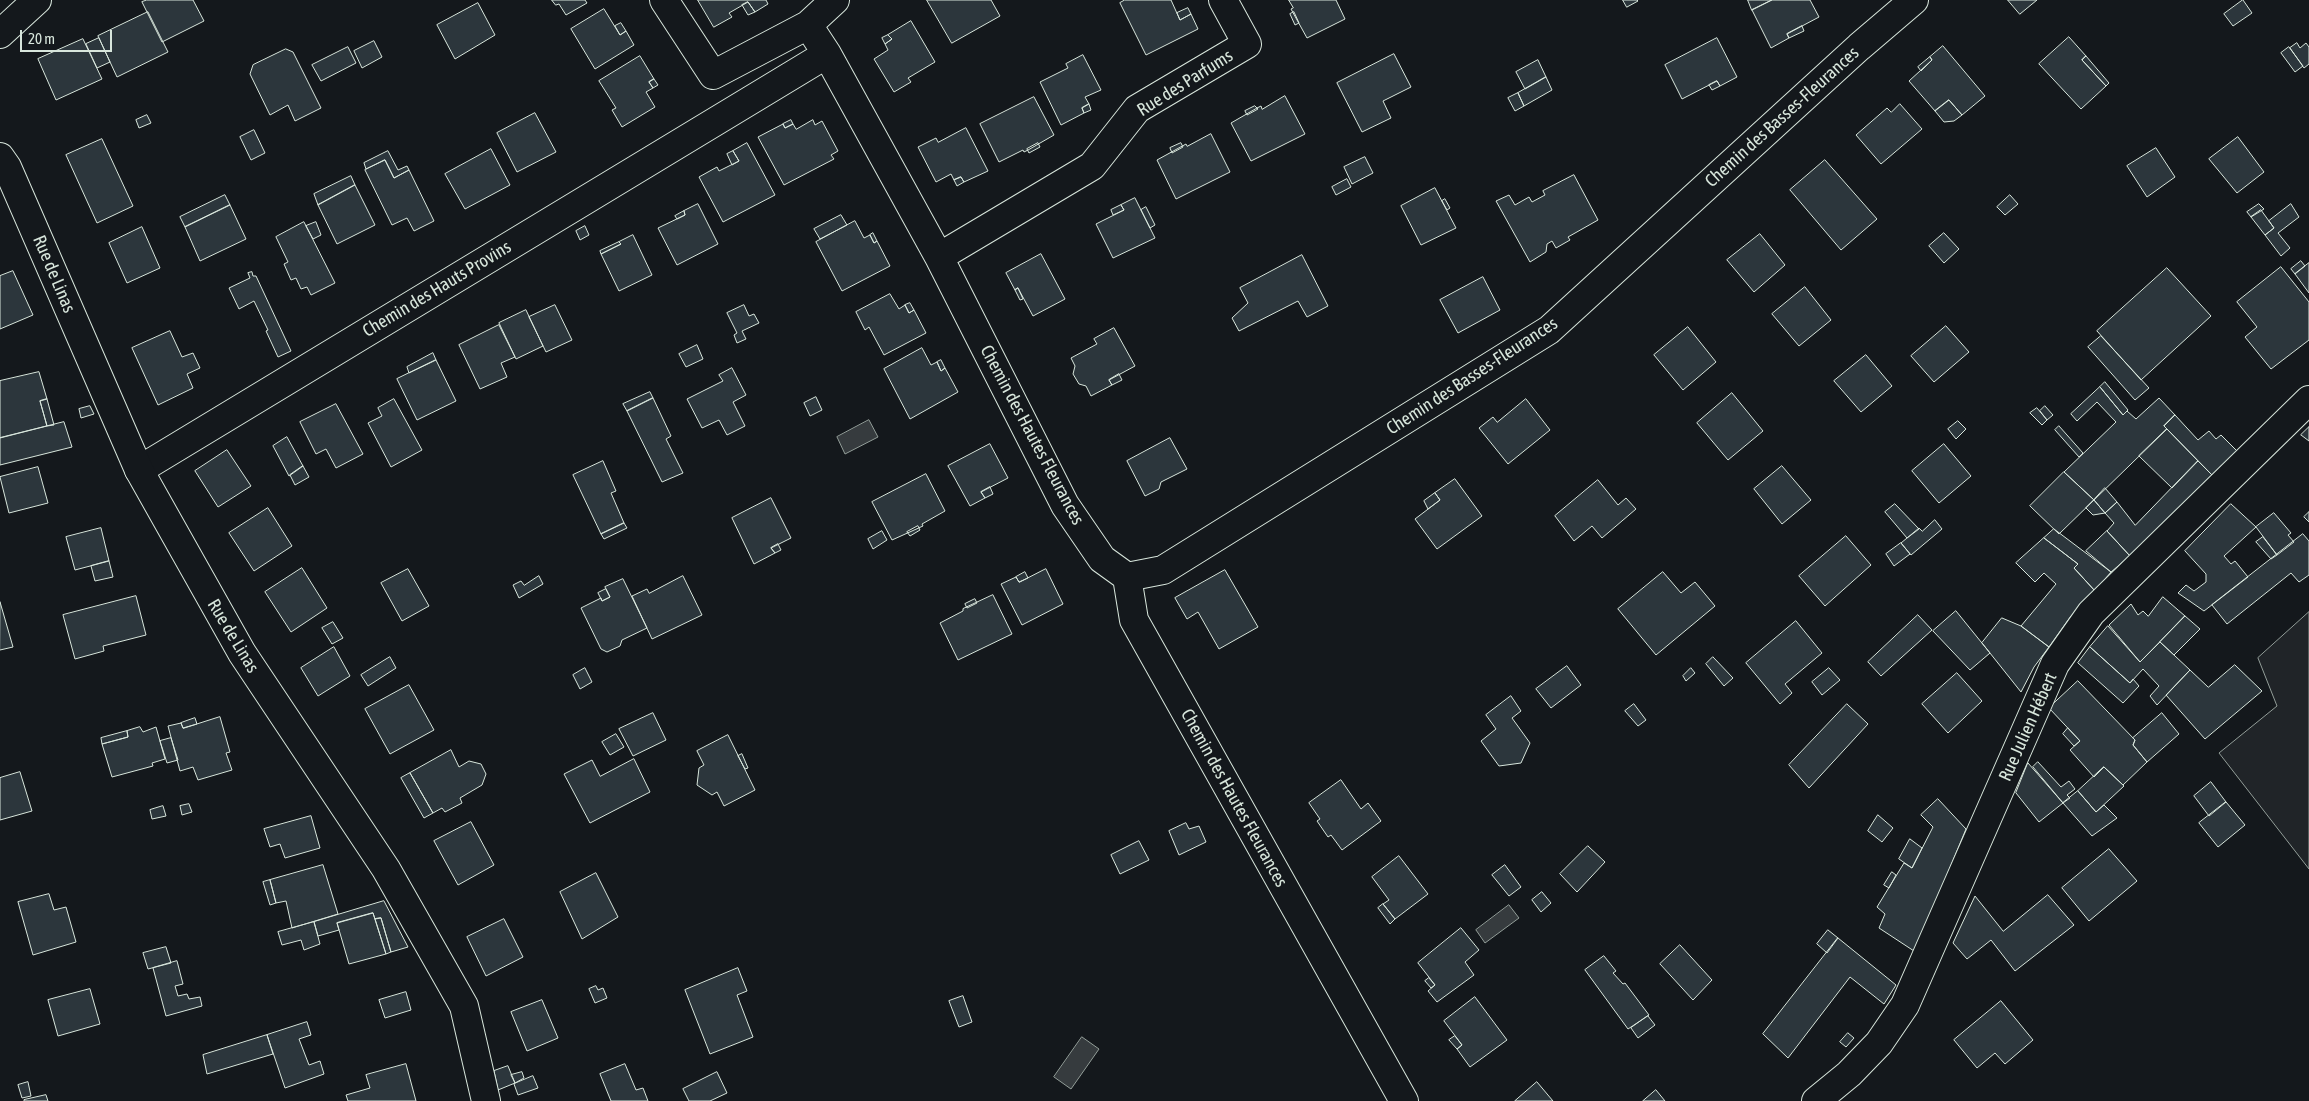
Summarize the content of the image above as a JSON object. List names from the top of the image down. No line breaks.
{"streets":{"street":["Rue des Parfums","Chemin des Basses-Fleurances","Rue de Linas","Chemin des Hauts Provins","Chemin des Hautes Fleurances","Rue Julien Hébert"]},"crossings":[["Rue des Parfums","Chemin des Hautes Fleurances"],["Chemin des Basses-Fleurances","Chemin des Hautes Fleurances"],["Rue de Linas","Chemin des Hauts Provins"],["Chemin des Hauts Provins","Chemin des Hautes Fleurances"]],"scale_bar":"20 m"}
